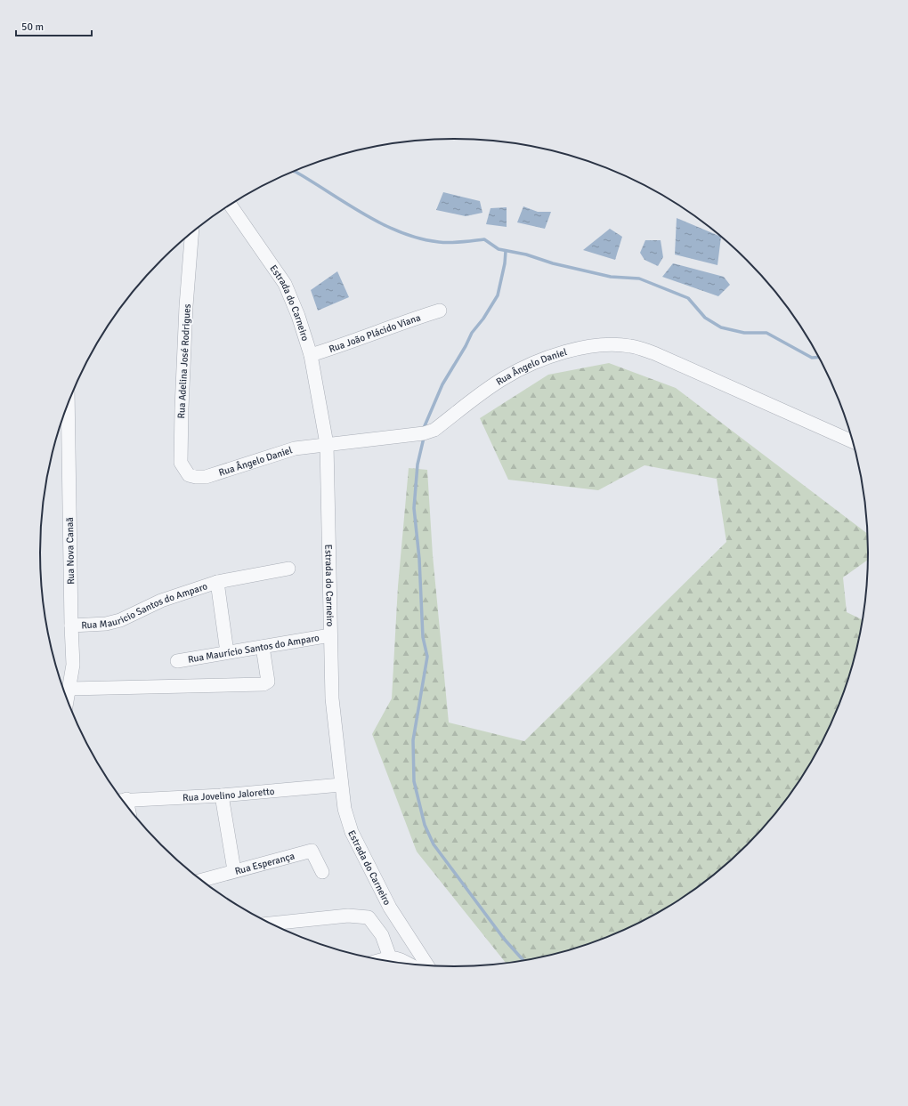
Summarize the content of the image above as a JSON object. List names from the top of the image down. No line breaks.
{"streets":{"street":["Estrada do Carneiro","Rua João Plácido Viana","Rua Adelina José Rodrigues","Rua Ângelo Daniel","Rua Nova Canaã","Rua Mauricio Santos do Amparo","Rua Maurício Santos do Amparo","Rua Jovelino Jaloretto","Rua Esperança"]},"crossings":[["Estrada do Carneiro","Rua João Plácido Viana"],["Estrada do Carneiro","Rua Ângelo Daniel"],["Estrada do Carneiro","Rua Maurício Santos do Amparo"],["Estrada do Carneiro","Rua Jovelino Jaloretto"],["Rua Adelina José Rodrigues","Rua Ângelo Daniel"],["Rua Nova Canaã","Rua Mauricio Santos do Amparo"]],"scale_bar":"50 m"}
